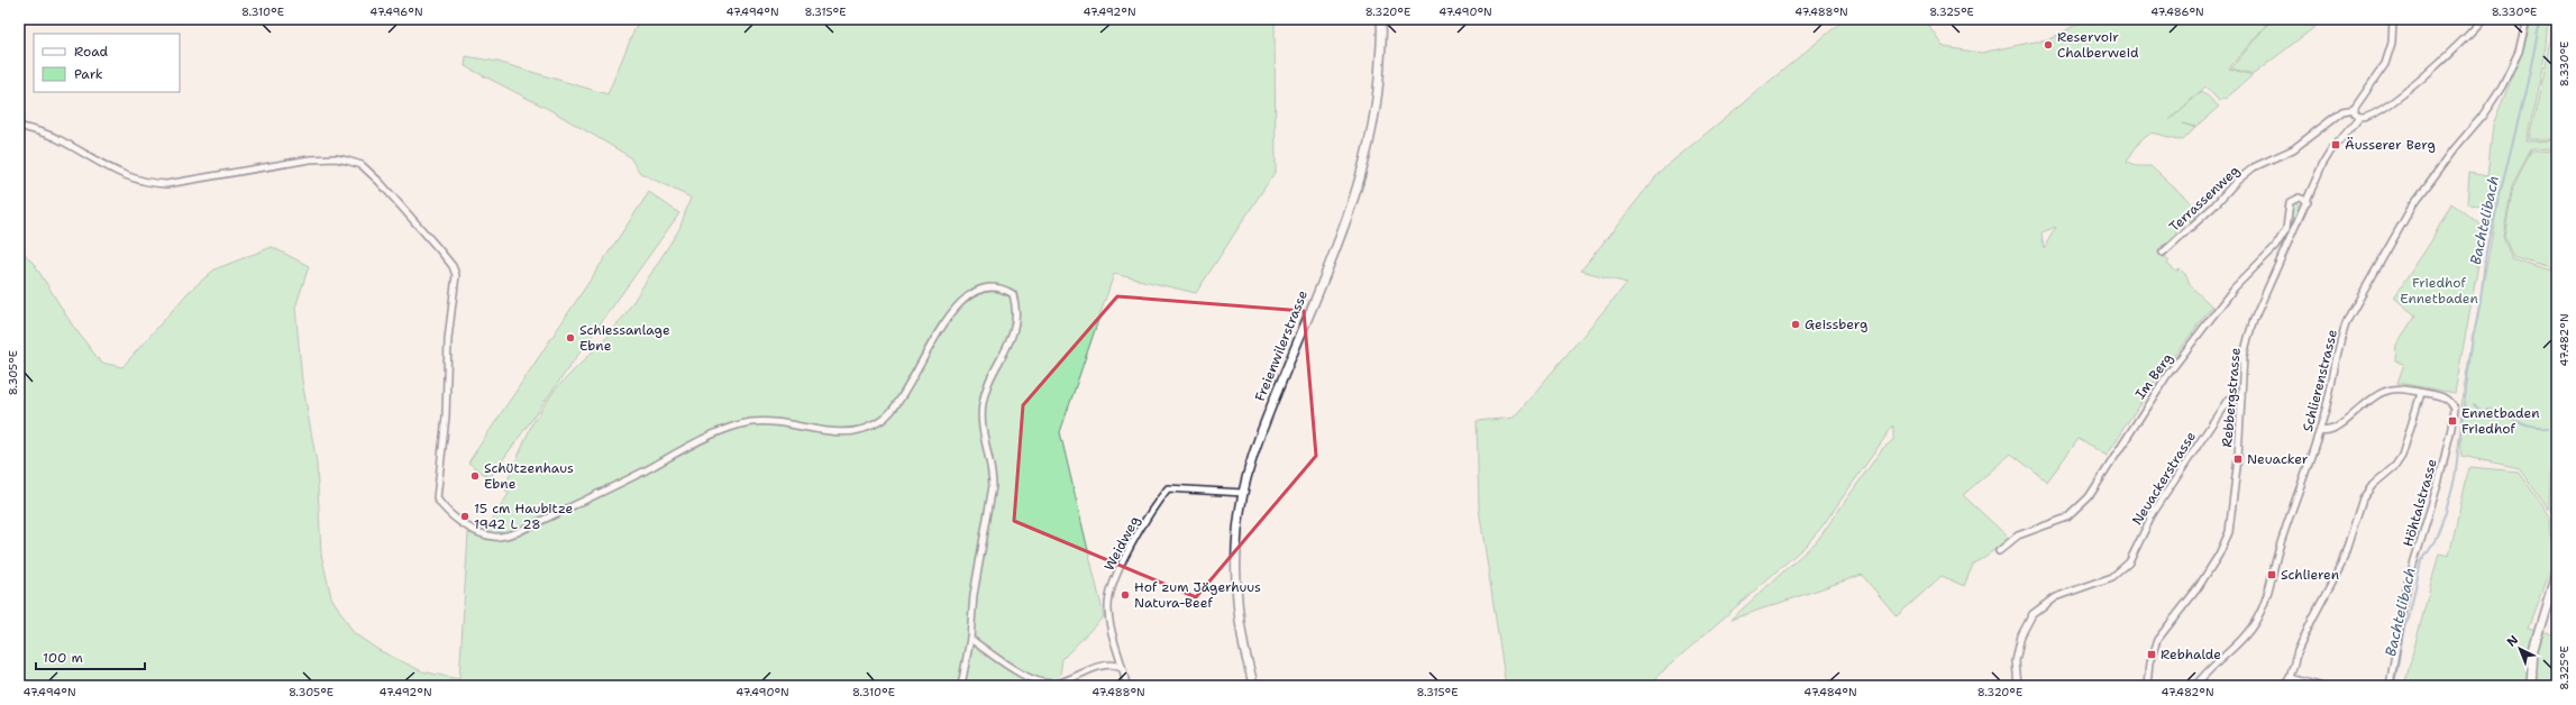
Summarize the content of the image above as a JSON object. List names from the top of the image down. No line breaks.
{"streets":{"street":["Terrassenweg","Freienwilerstrasse","Im Berg","Schlierenstrasse","Rebbergstrasse","Neuackerstrasse","Höhtalstrasse","Weidweg"]},"crossings":[["Freienwilerstrasse","Weidweg"],["Im Berg","Rebbergstrasse"],["Rebbergstrasse","Neuackerstrasse"]],"water":["Bachtelibach"],"parks":["Friedhof Ennetbaden"],"places":{"other":["Reservoir Chalberweid","Geissberg","Schiessanlage Ebne","Schützenhaus Ebne","15 cm Haubitze 1942 L 28","Hof zum Jägerhuus Natura-Beef"],"transit":["Äusserer Berg","Ennetbaden Friedhof","Neuacker","Schlieren","Rebhalde"]},"legend":["Road","Park"],"scale_bar":"100 m","north":"top left","coordinates":["8.310°E","47.496°N","47.494°N","8.315°E","47.492°N","8.320°E","47.490°N","47.488°N","8.325°E","47.486°N","8.330°E","47.482°N","8.305°E","47.484°N"]}
